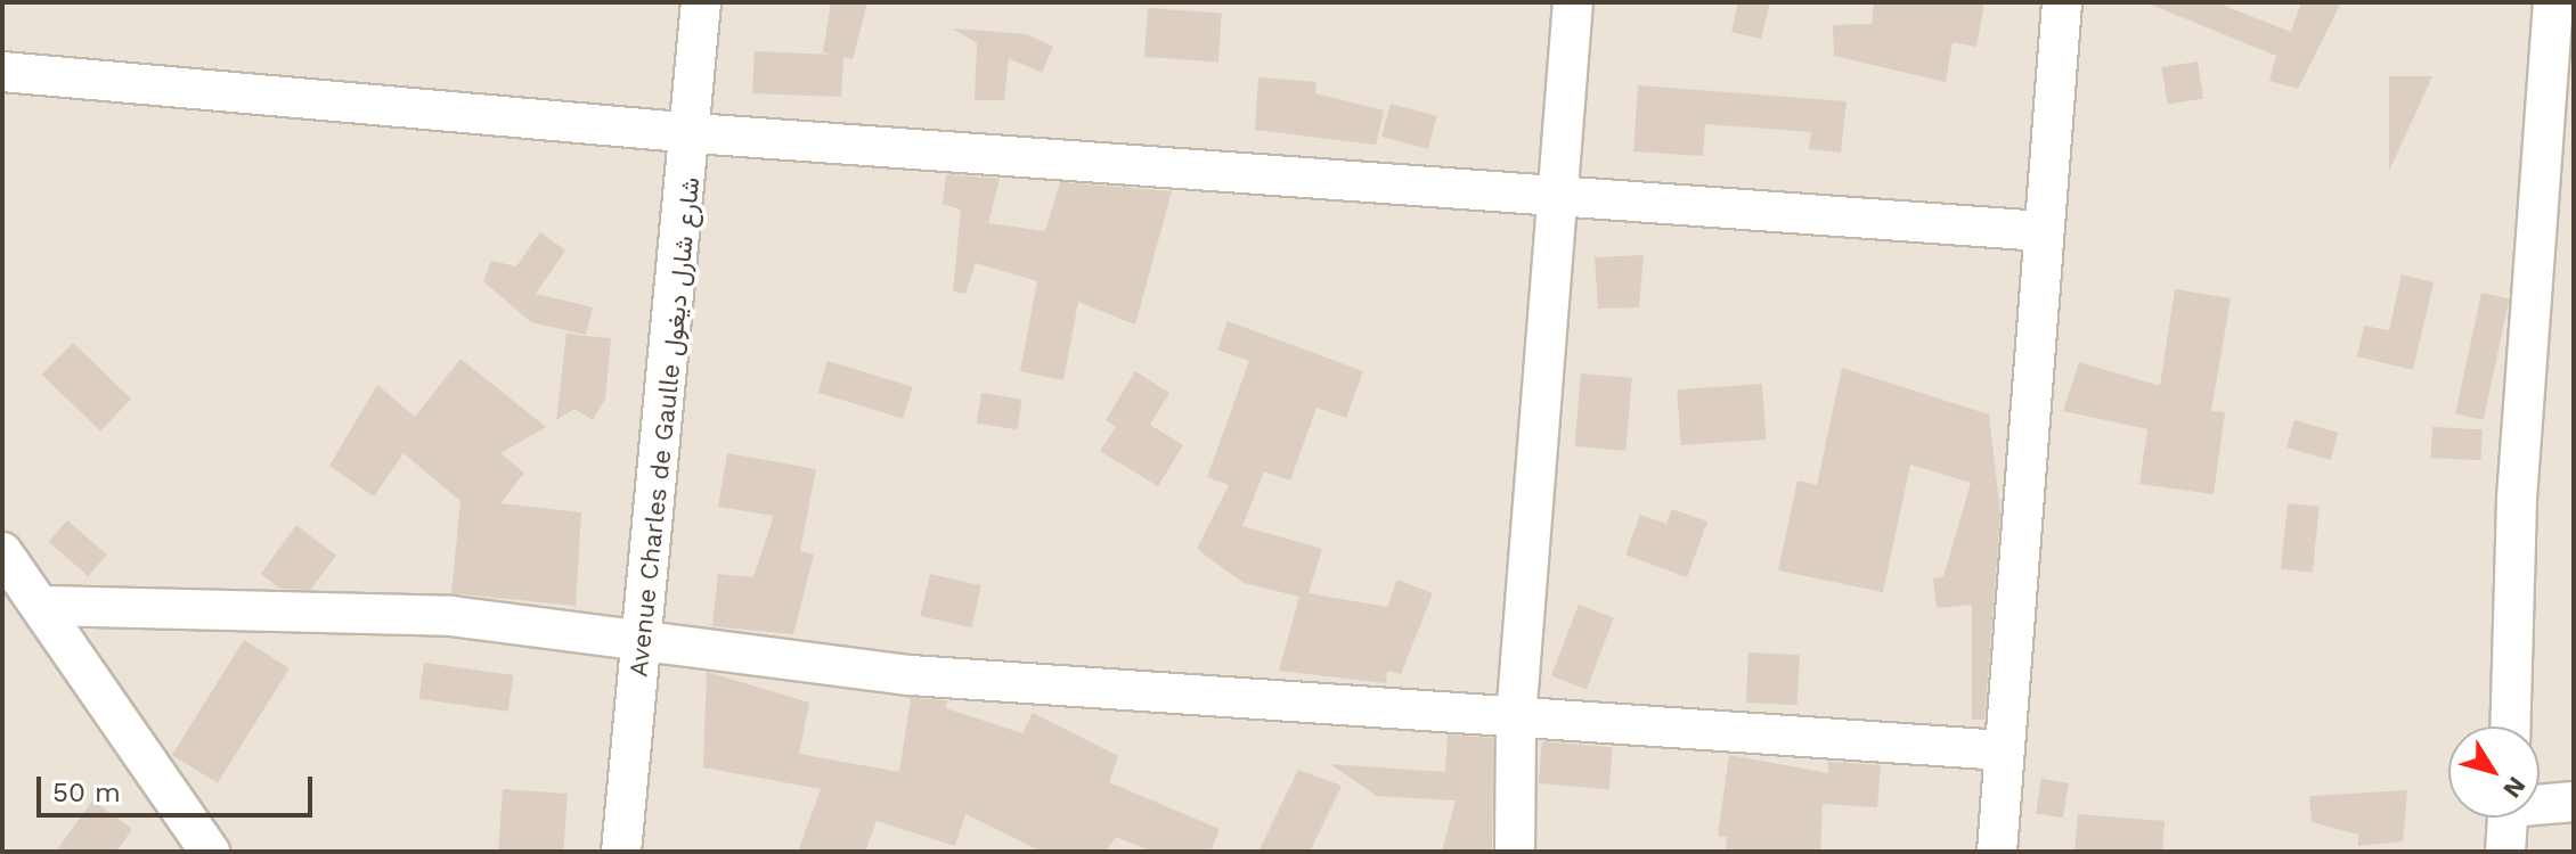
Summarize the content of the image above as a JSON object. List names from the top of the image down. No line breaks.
{"streets":{"street":["Avenue Charles de Gaulle شارع شارل ديغول"]},"scale_bar":"50 m","north":"bottom right"}
